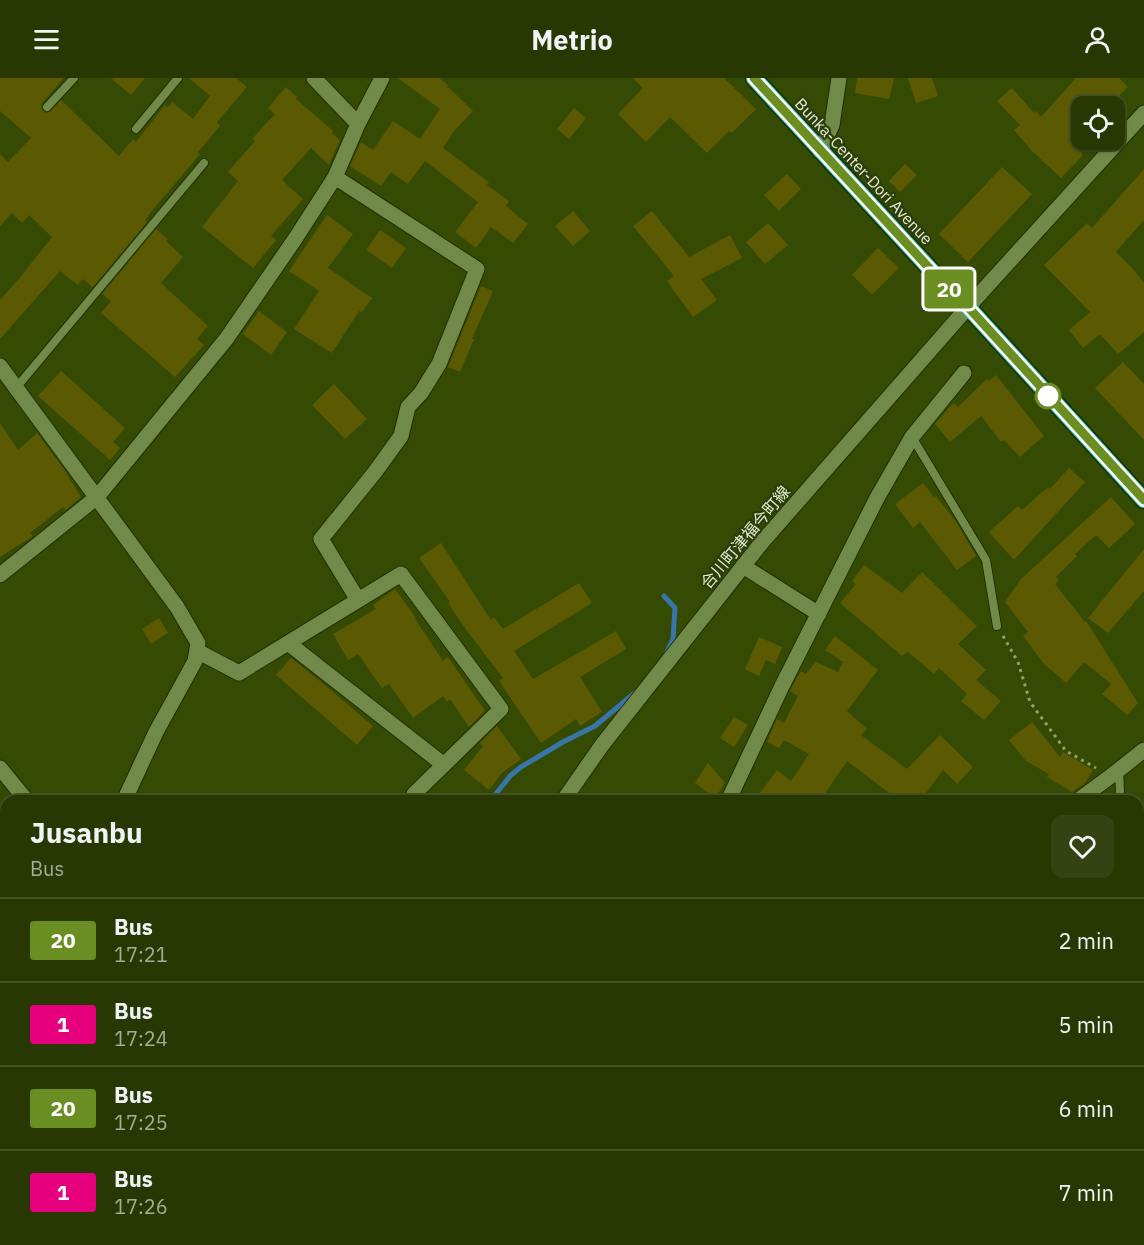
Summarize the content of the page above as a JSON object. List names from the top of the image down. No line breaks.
{"streets":{"highway":["Bunka-Center-Dori Avenue"],"street":["合川町津福今町線"]},"crossings":[["Bunka-Center-Dori Avenue","合川町津福今町線"]],"lines":["bus line 20"],"page":{"header":"Metrio","on_map":"20","heading":["Jusanbu","Bus"],"list":[{"mark":"20","name":"Bus","note":"17:21","value":"2 min"},{"mark":"1","name":"Bus","note":"17:24","value":"5 min"},{"mark":"20","name":"Bus","note":"17:25","value":"6 min"},{"mark":"1","name":"Bus","note":"17:26","value":"7 min"}]}}
